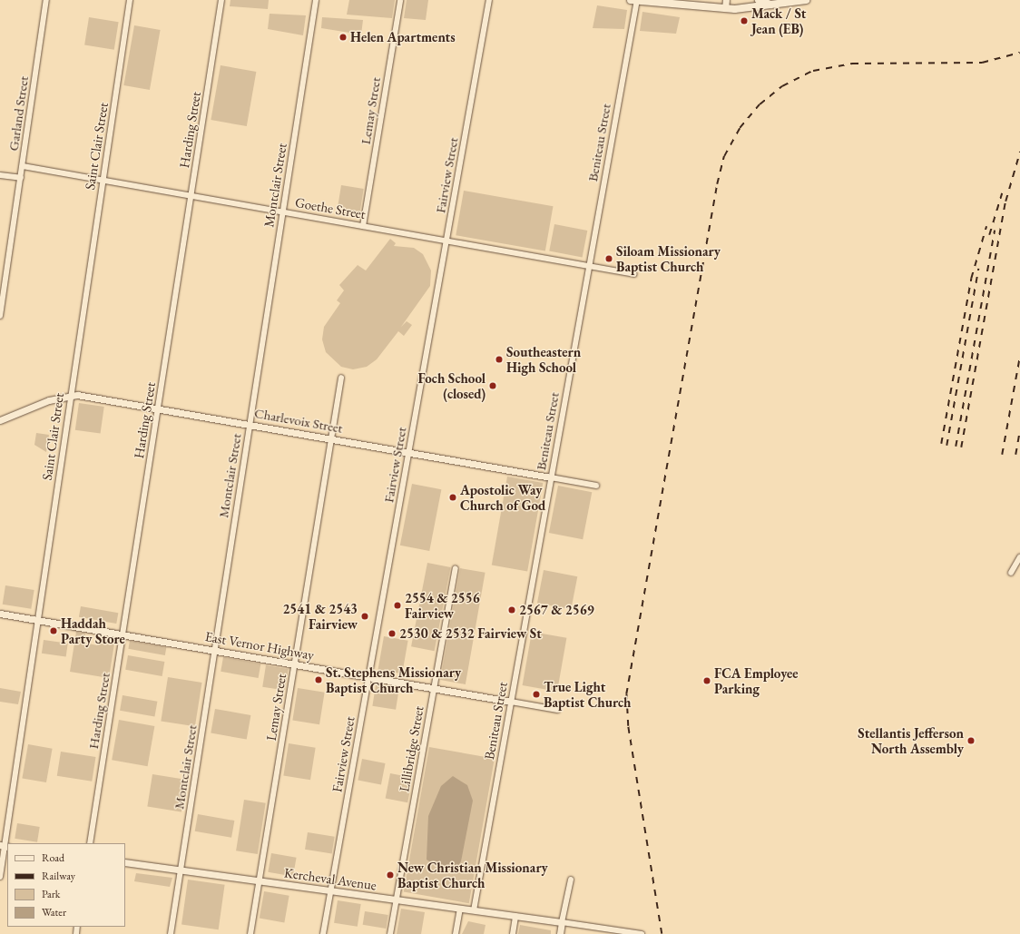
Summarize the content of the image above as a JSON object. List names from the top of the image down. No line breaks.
{"streets":{"street":["Lemay Street","Garland Street","Harding Street","Beniteau Street","Saint Clair Street","Fairview Street","Montclair Street","Goethe Street","Charlevoix Street","East Vernor Highway","Lillibridge Street","Kercheval Avenue"]},"crossings":[["Lemay Street","Goethe Street"],["Lemay Street","Charlevoix Street"],["Lemay Street","East Vernor Highway"],["Lemay Street","Kercheval Avenue"],["Garland Street","Goethe Street"],["Harding Street","Goethe Street"],["Harding Street","Charlevoix Street"],["Harding Street","East Vernor Highway"],["Beniteau Street","Goethe Street"],["Beniteau Street","Charlevoix Street"],["Beniteau Street","East Vernor Highway"],["Beniteau Street","Kercheval Avenue"],["Saint Clair Street","Goethe Street"],["Saint Clair Street","Charlevoix Street"],["Saint Clair Street","East Vernor Highway"],["Fairview Street","Goethe Street"],["Fairview Street","Charlevoix Street"],["Fairview Street","East Vernor Highway"],["Fairview Street","Kercheval Avenue"],["Montclair Street","Goethe Street"],["Montclair Street","Charlevoix Street"],["Montclair Street","East Vernor Highway"],["Montclair Street","Kercheval Avenue"],["East Vernor Highway","Lillibridge Street"],["Lillibridge Street","Kercheval Avenue"]],"places":["Mack / St Jean (EB)","Helen Apartments","Siloam Missionary Baptist Church","Southeastern High School","Foch School (closed)","Apostolic Way Church of God","2554 & 2556 Fairview","2567 & 2569","2541 & 2543 Fairview","Haddah Party Store","2530 & 2532 Fairview St","St. Stephens Missionary Baptist Church","FCA Employee Parking","True Light Baptist Church","Stellantis Jefferson North Assembly","New Christian Missionary Baptist Church"],"legend":["Road","Railway","Park","Water"]}
